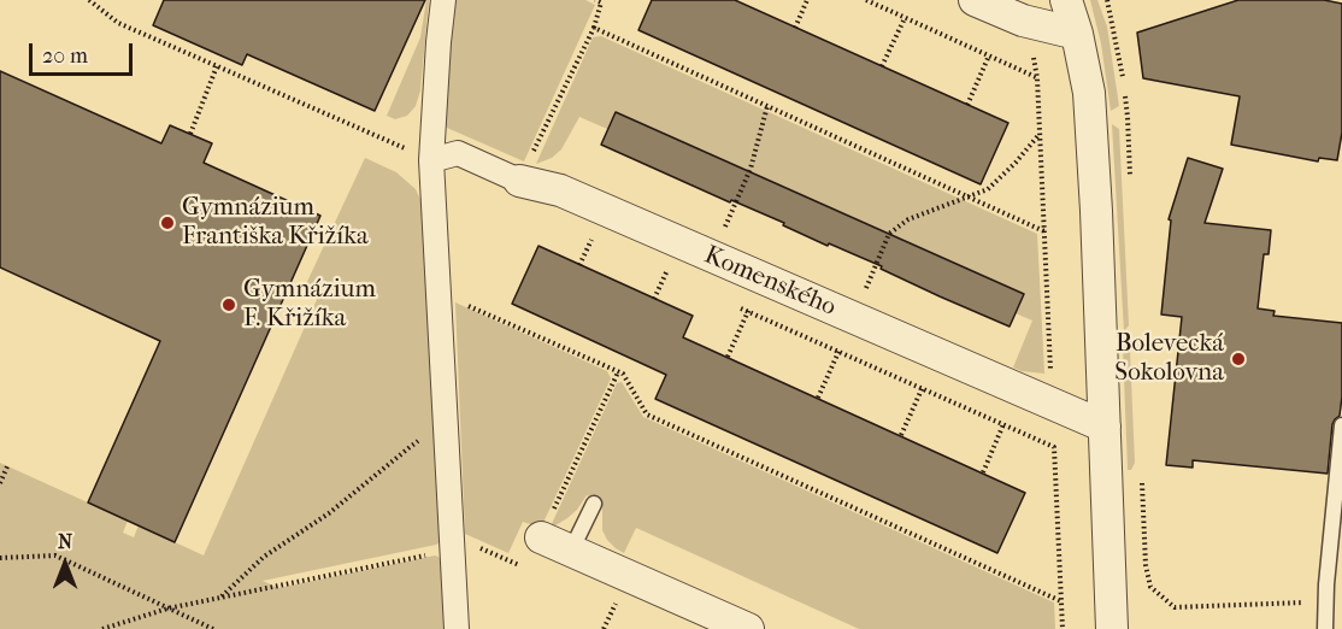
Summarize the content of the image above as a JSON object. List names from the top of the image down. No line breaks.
{"streets":{"street":["Komenského"]},"places":["Gymnázium Františka Křižíka","Gymnázium F. Křižíka","Bolevecká Sokolovna"],"scale_bar":"20 m","north":"top"}
